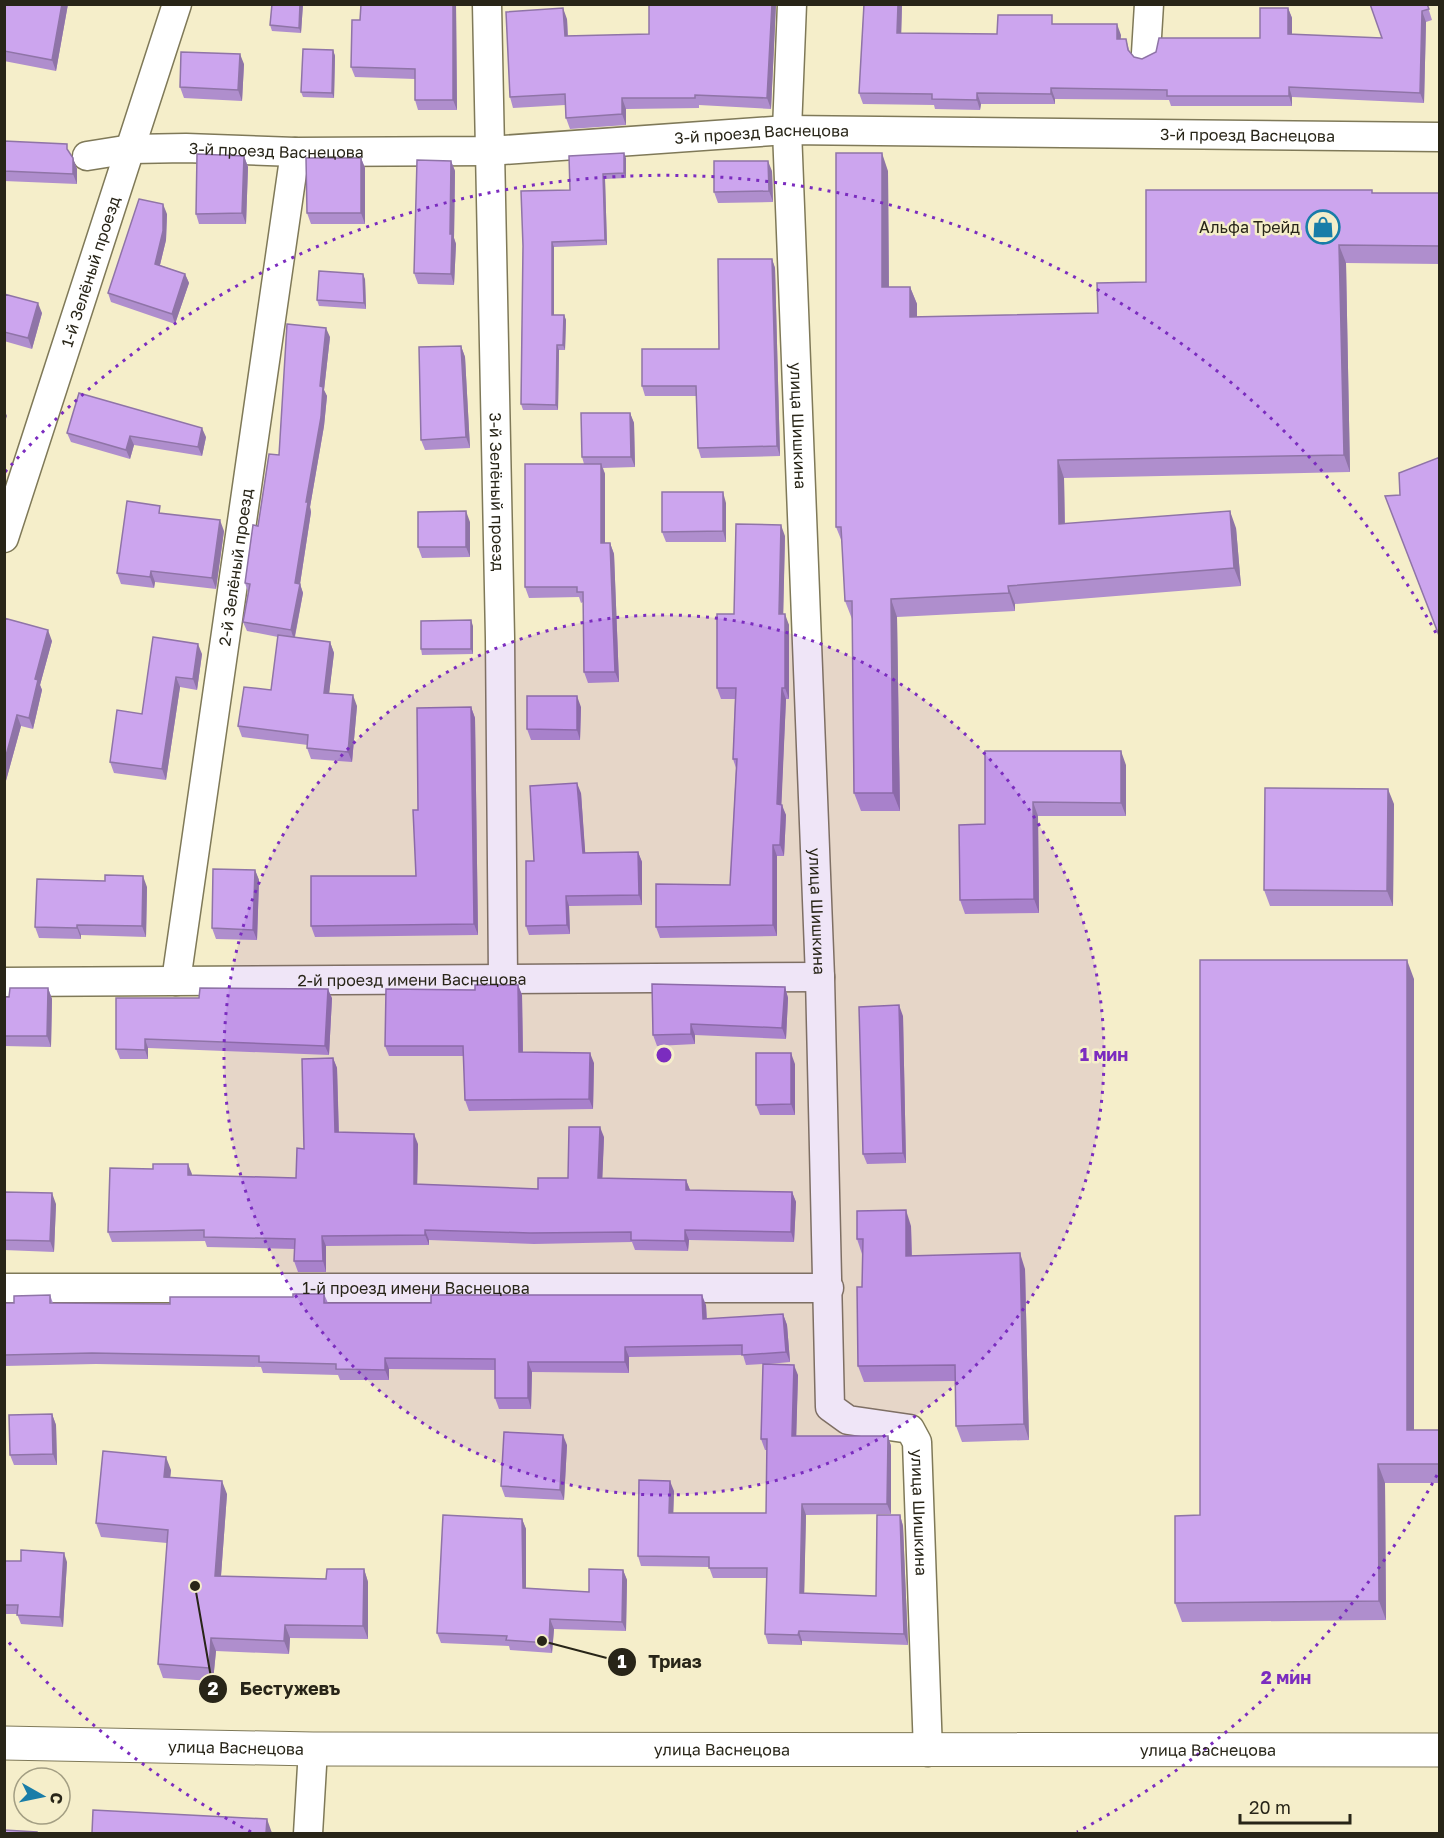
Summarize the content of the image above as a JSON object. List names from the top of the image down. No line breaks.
{"streets":{"street":["3-й проезд Васнецова","1-й Зелёный проезд","улица Шишкина","3-й Зелёный проезд","2-й Зелёный проезд","2-й проезд имени Васнецова","1-й проезд имени Васнецова","улица Васнецова"]},"crossings":[["3-й проезд Васнецова","1-й Зелёный проезд"],["3-й проезд Васнецова","улица Шишкина"],["3-й проезд Васнецова","3-й Зелёный проезд"],["3-й проезд Васнецова","2-й Зелёный проезд"],["улица Шишкина","2-й проезд имени Васнецова"],["улица Шишкина","1-й проезд имени Васнецова"],["улица Шишкина","улица Васнецова"],["3-й Зелёный проезд","2-й проезд имени Васнецова"],["2-й Зелёный проезд","2-й проезд имени Васнецова"]],"places":{"shop":["Альфа Трейд"],"other":["Бестужевъ","Триаз"]},"scale_bar":"20 m","north":"right","rings":["1 мин","2 мин"]}
